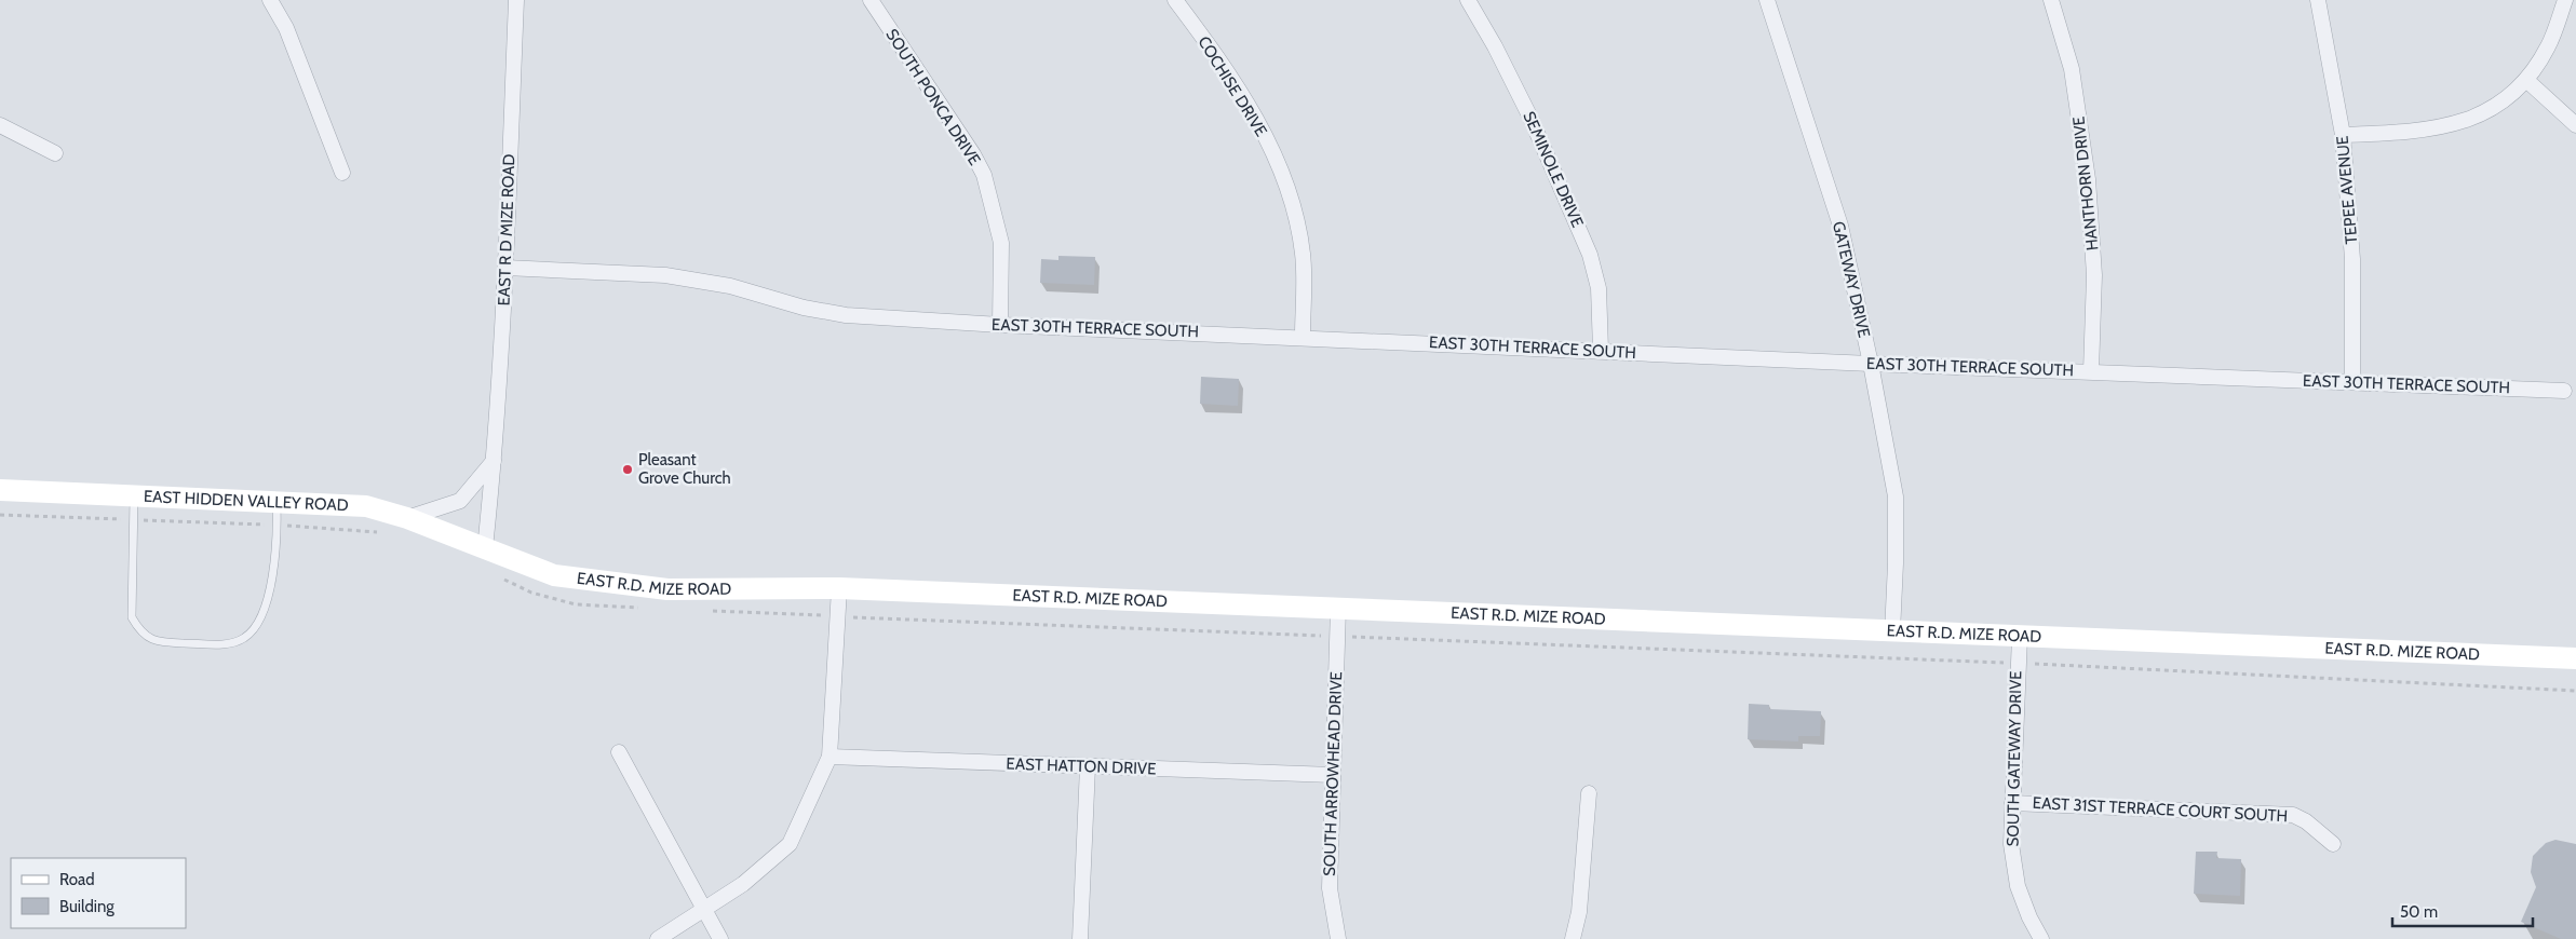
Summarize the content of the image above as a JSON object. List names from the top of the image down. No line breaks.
{"streets":{"main road":["EAST HIDDEN VALLEY ROAD","EAST R.D. MIZE ROAD"],"street":["COCHISE DRIVE","SOUTH PONCA DRIVE","SEMINOLE DRIVE","HANTHORN DRIVE","TEPEE AVENUE","EAST R D MIZE ROAD","GATEWAY DRIVE","EAST 30TH TERRACE SOUTH","SOUTH GATEWAY DRIVE","EAST HATTON DRIVE","SOUTH ARROWHEAD DRIVE","EAST 31ST TERRACE COURT SOUTH"]},"crossings":[["COCHISE DRIVE","EAST 30TH TERRACE SOUTH"],["SOUTH PONCA DRIVE","EAST 30TH TERRACE SOUTH"],["SEMINOLE DRIVE","EAST 30TH TERRACE SOUTH"],["HANTHORN DRIVE","EAST 30TH TERRACE SOUTH"],["TEPEE AVENUE","EAST 30TH TERRACE SOUTH"],["EAST R D MIZE ROAD","EAST 30TH TERRACE SOUTH"],["EAST R D MIZE ROAD","EAST HIDDEN VALLEY ROAD"],["EAST R D MIZE ROAD","EAST R.D. MIZE ROAD"],["GATEWAY DRIVE","EAST 30TH TERRACE SOUTH"],["GATEWAY DRIVE","EAST R.D. MIZE ROAD"],["EAST HIDDEN VALLEY ROAD","EAST R.D. MIZE ROAD"],["EAST R.D. MIZE ROAD","SOUTH GATEWAY DRIVE"],["EAST R.D. MIZE ROAD","SOUTH ARROWHEAD DRIVE"],["SOUTH GATEWAY DRIVE","EAST 31ST TERRACE COURT SOUTH"],["EAST HATTON DRIVE","SOUTH ARROWHEAD DRIVE"]],"places":["Pleasant Grove Church"],"legend":["Road","Building"],"scale_bar":"50 m"}
